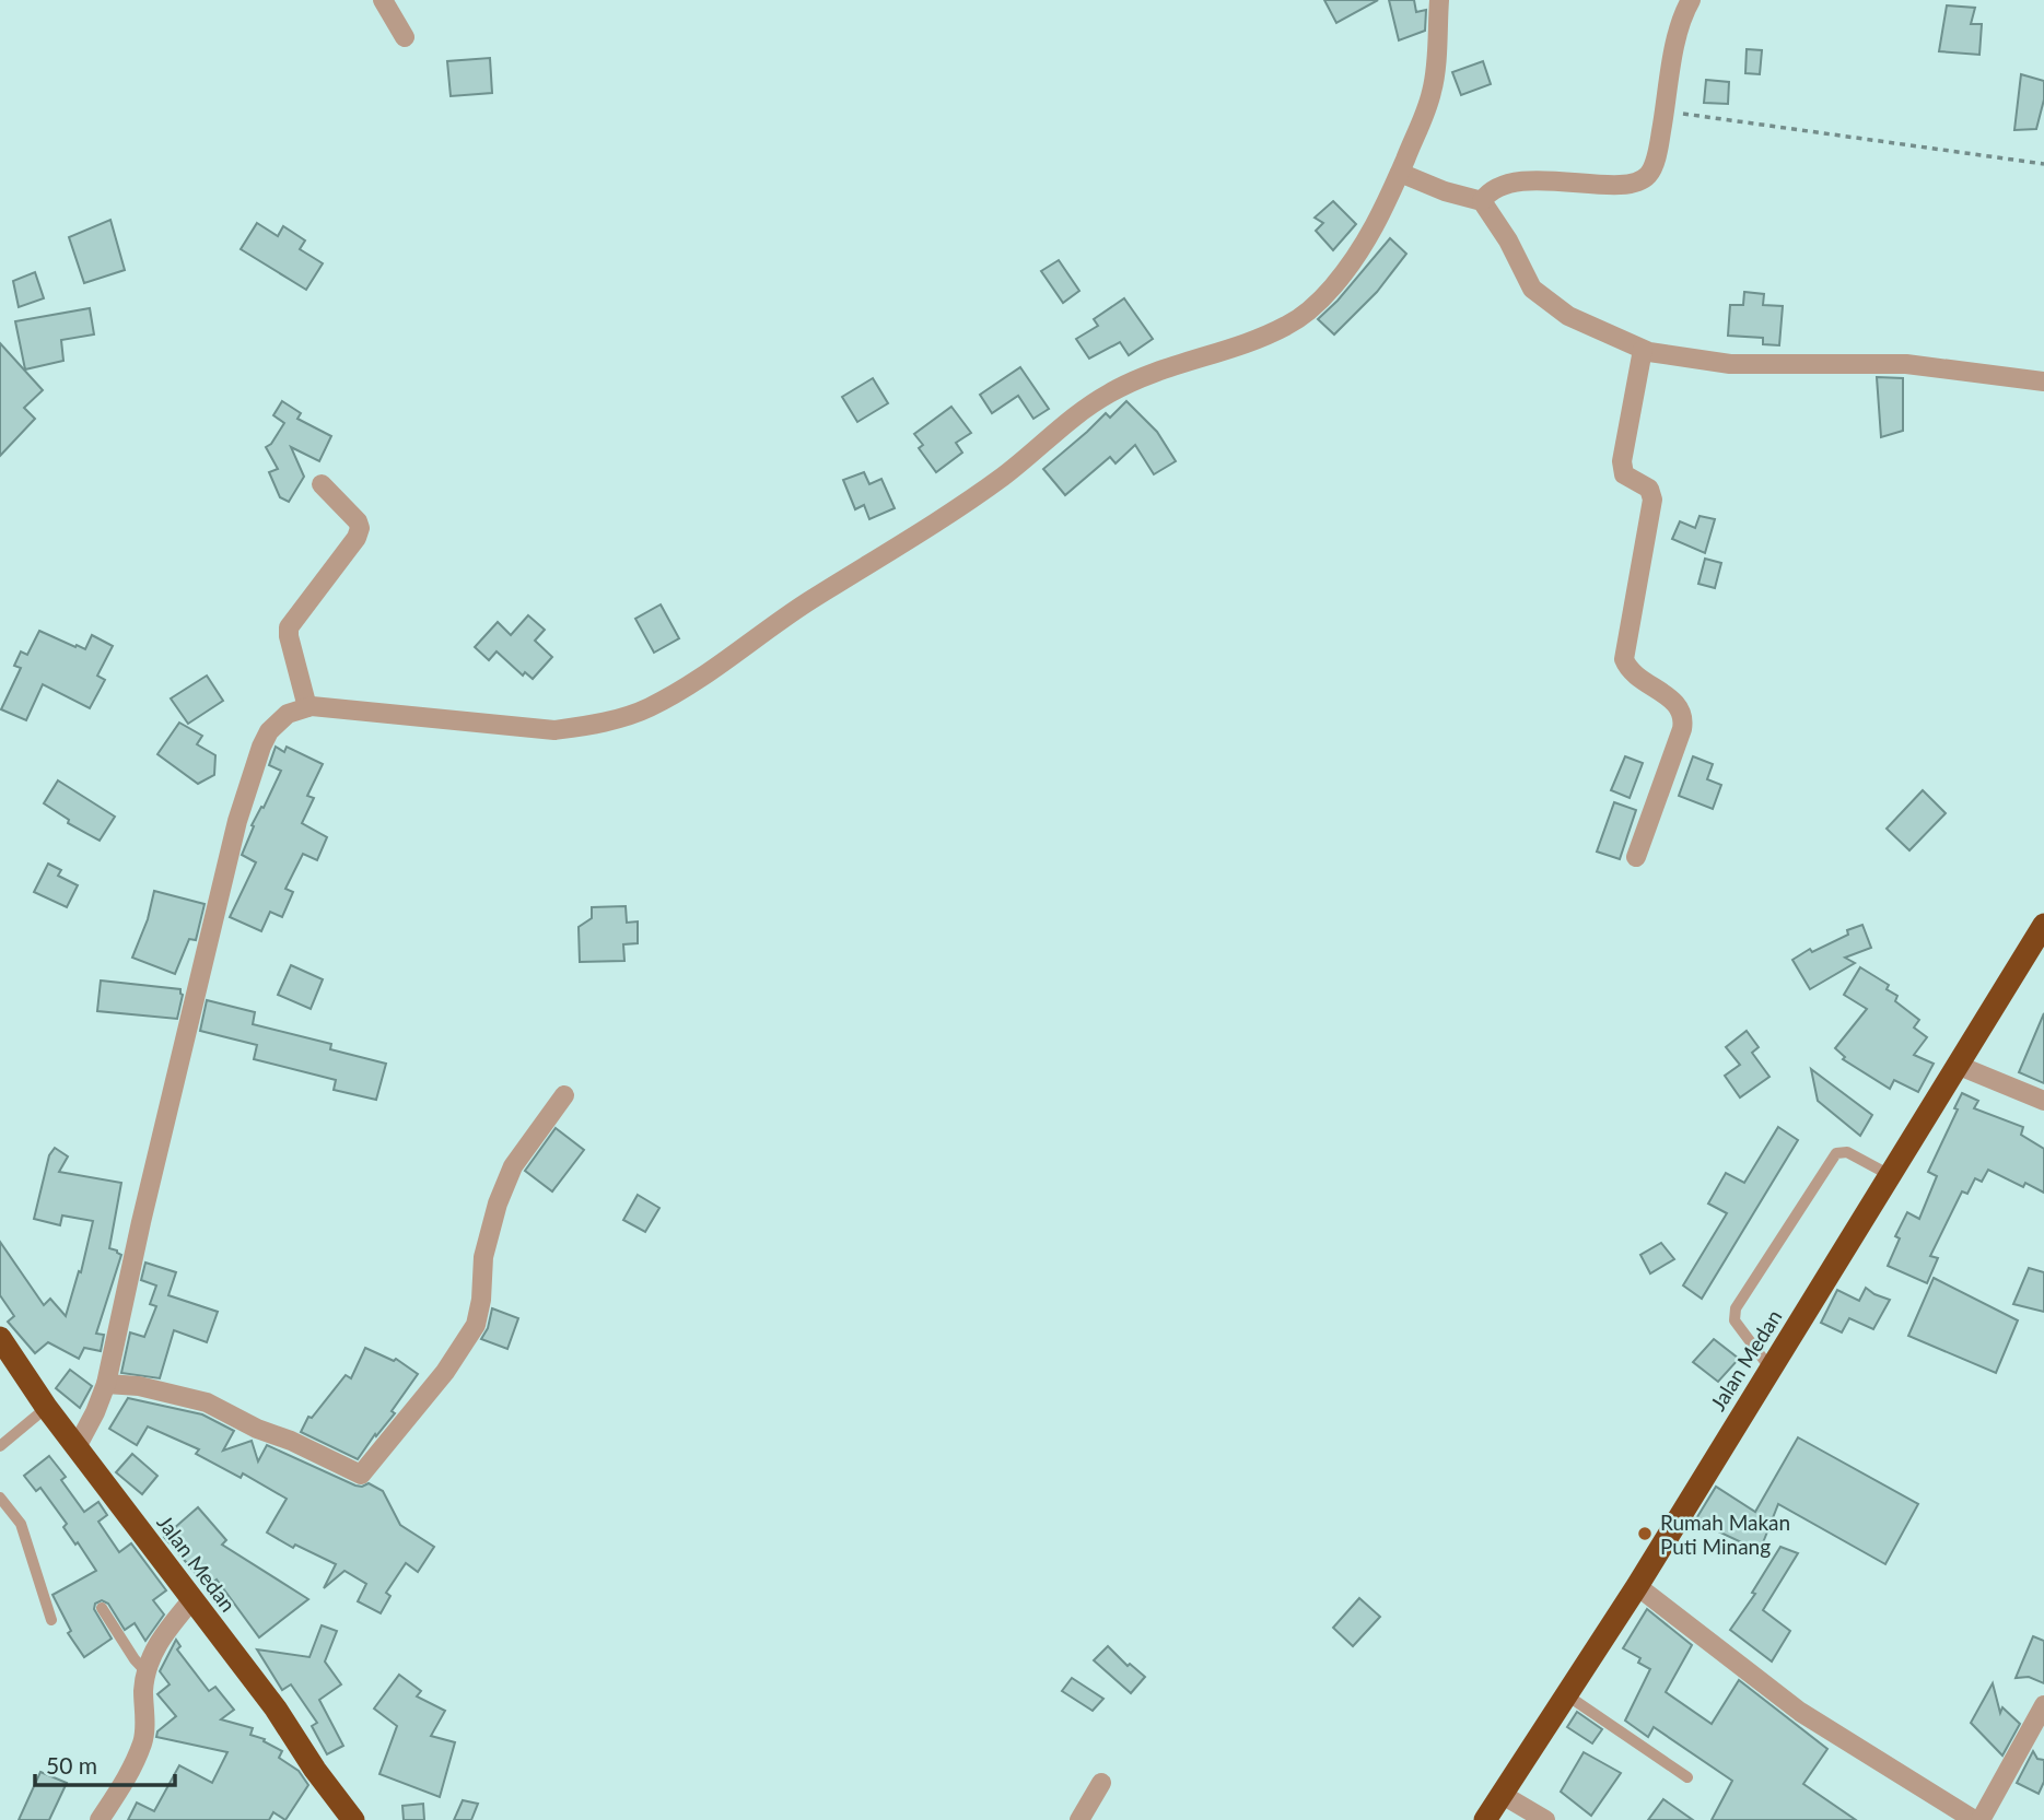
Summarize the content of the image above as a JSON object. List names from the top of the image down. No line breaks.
{"streets":{"highway":["Jalan Medan"]},"places":["Rumah Makan Puti Minang"],"scale_bar":"50 m"}
